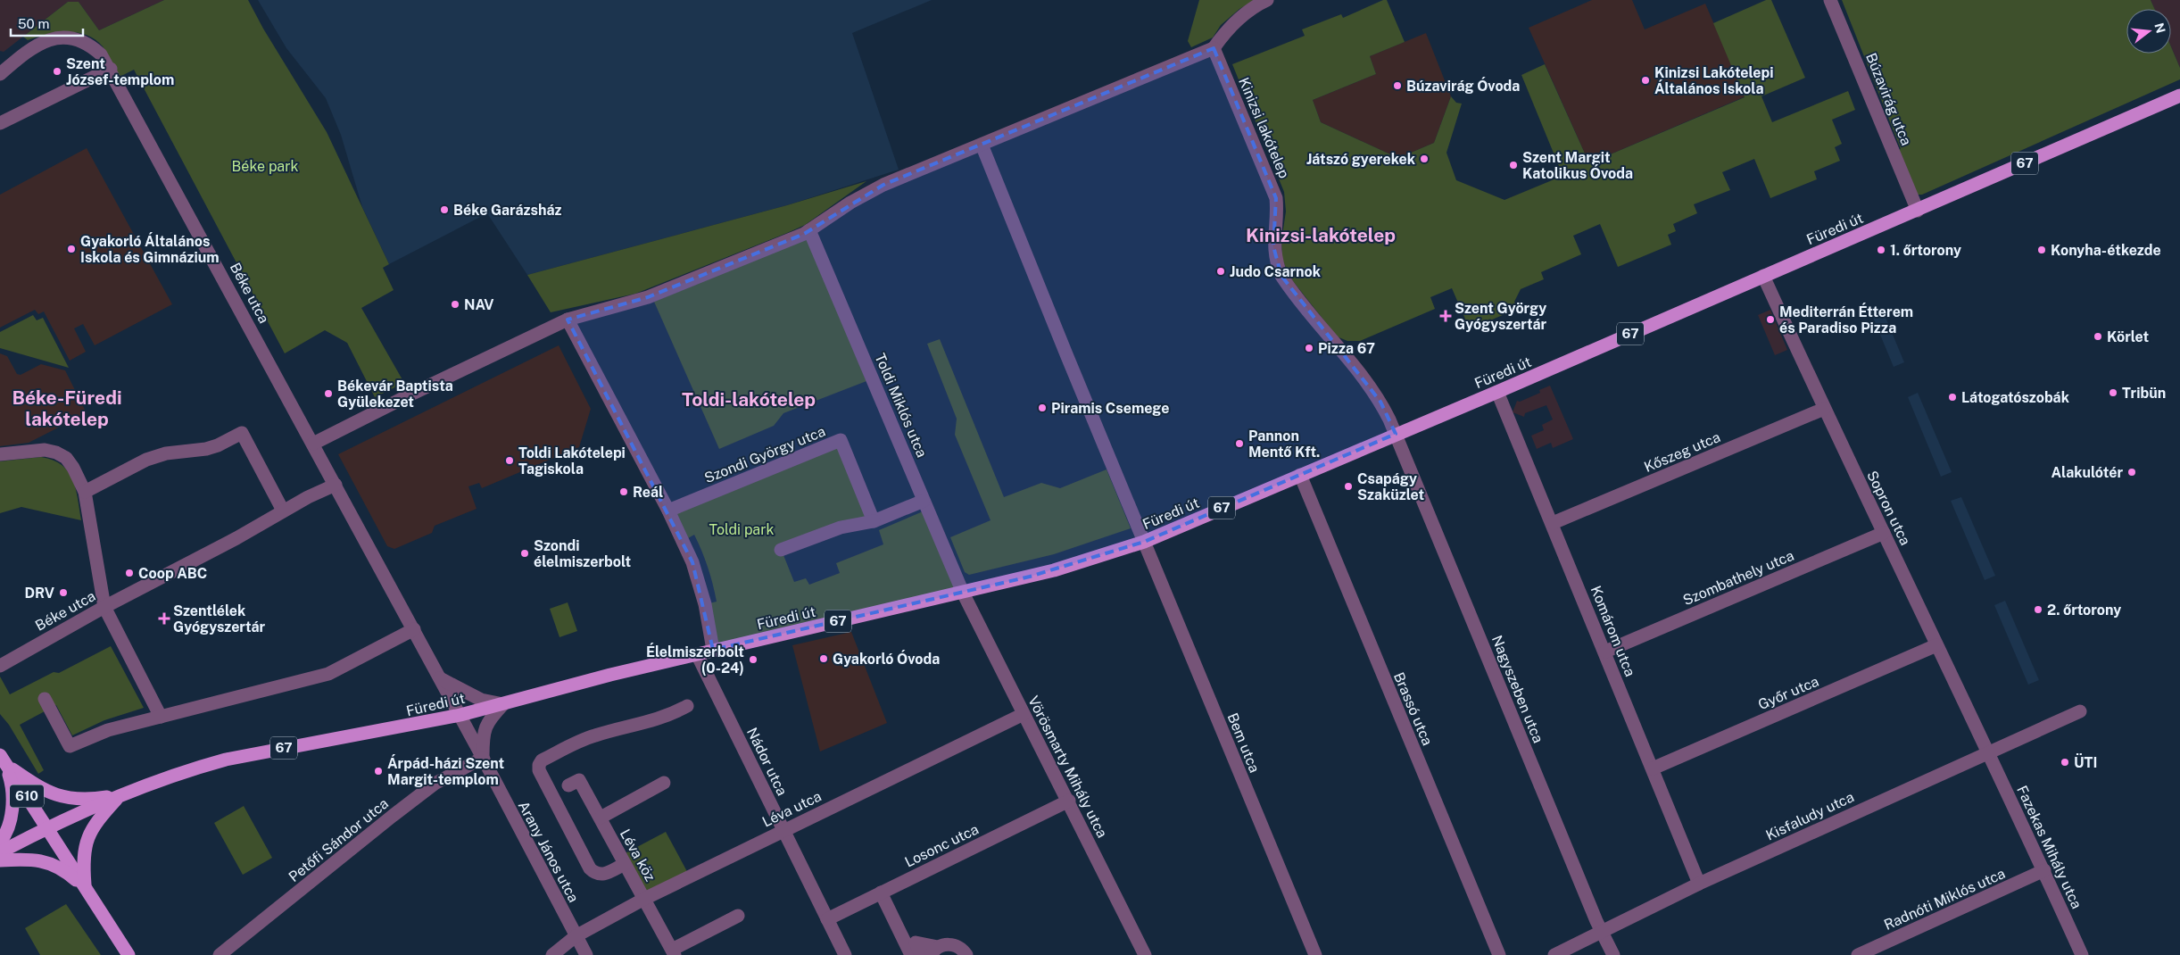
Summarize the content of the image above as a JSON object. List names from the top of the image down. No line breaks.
{"streets":{"main road":["67","Füredi út","610"],"street":["Búzavirág utca","Kinizsi lakótelep","Béke utca","Toldi Miklós utca","Kőszeg utca","Szondi György utca","Sopron utca","Szombathely utca","Komárom utca","Nagyszeben utca","Győr utca","Brassó utca","Bem utca","Nádor utca","Vörösmarty Mihály utca","Léva utca","Kisfaludy utca","Petőfi Sándor utca","Losonc utca","Fazekas Mihály utca","Arany János utca","Léva köz","Radnóti Miklós utca"]},"crossings":[["Búzavirág utca","Füredi út"],["Kinizsi lakótelep","Füredi út"],["Kinizsi lakótelep","Nagyszeben utca"],["67","Füredi út"],["67","610"],["Füredi út","Béke utca"],["Füredi út","Toldi Miklós utca"],["Füredi út","Sopron utca"],["Füredi út","Komárom utca"],["Füredi út","Nagyszeben utca"],["Füredi út","Brassó utca"],["Füredi út","Bem utca"],["Füredi út","Nádor utca"],["Füredi út","Vörösmarty Mihály utca"],["Füredi út","Arany János utca"],["Béke utca","Arany János utca"],["Toldi Miklós utca","Vörösmarty Mihály utca"],["Kőszeg utca","Sopron utca"],["Kőszeg utca","Komárom utca"],["Sopron utca","Szombathely utca"],["Sopron utca","Győr utca"],["Sopron utca","Kisfaludy utca"],["Sopron utca","Fazekas Mihály utca"],["Szombathely utca","Komárom utca"],["Komárom utca","Győr utca"],["Komárom utca","Kisfaludy utca"],["Nagyszeben utca","Kisfaludy utca"],["Nádor utca","Léva utca"],["Nádor utca","Losonc utca"],["Vörösmarty Mihály utca","Léva utca"],["Vörösmarty Mihály utca","Losonc utca"],["Léva utca","Arany János utca"],["Léva utca","Léva köz"],["Kisfaludy utca","Fazekas Mihály utca"],["Petőfi Sándor utca","Arany János utca"],["Fazekas Mihály utca","Radnóti Miklós utca"]],"districts":["Kinizsi-lakótelep","Béke-Füredi lakótelep","Toldi-lakótelep"],"parks":["Béke park","Toldi park"],"places":{"other":["Szent József-templom","Kinizsi Lakótelepi Általános Iskola","Búzavirág Óvoda","Játszó gyerekek","Szent Margit Katolikus Óvoda","Béke Garázsház","Gyakorló Általános Iskola és Gimnázium","1. őrtorony","Konyha-étkezde","Judo Csarnok","NAV","Mediterrán Étterem és Paradiso Pizza","Körlet","Pizza 67","Tribün","Békevár Baptista Gyülekezet","Látogatószobák","Piramis Csemege","Pannon Mentő Kft.","Toldi Lakótelepi Tagiskola","Alakulótér","Csapágy Szaküzlet","Reál","Szondi élelmiszerbolt","Coop ABC","DRV","2. őrtorony","Gyakorló Óvoda","Élelmiszerbolt (0-24)","ÜTI","Árpád-házi Szent Margit-templom"],"health":["Szent György Gyógyszertár","Szentlélek Gyógyszertár"]},"scale_bar":"50 m","north":"right"}
